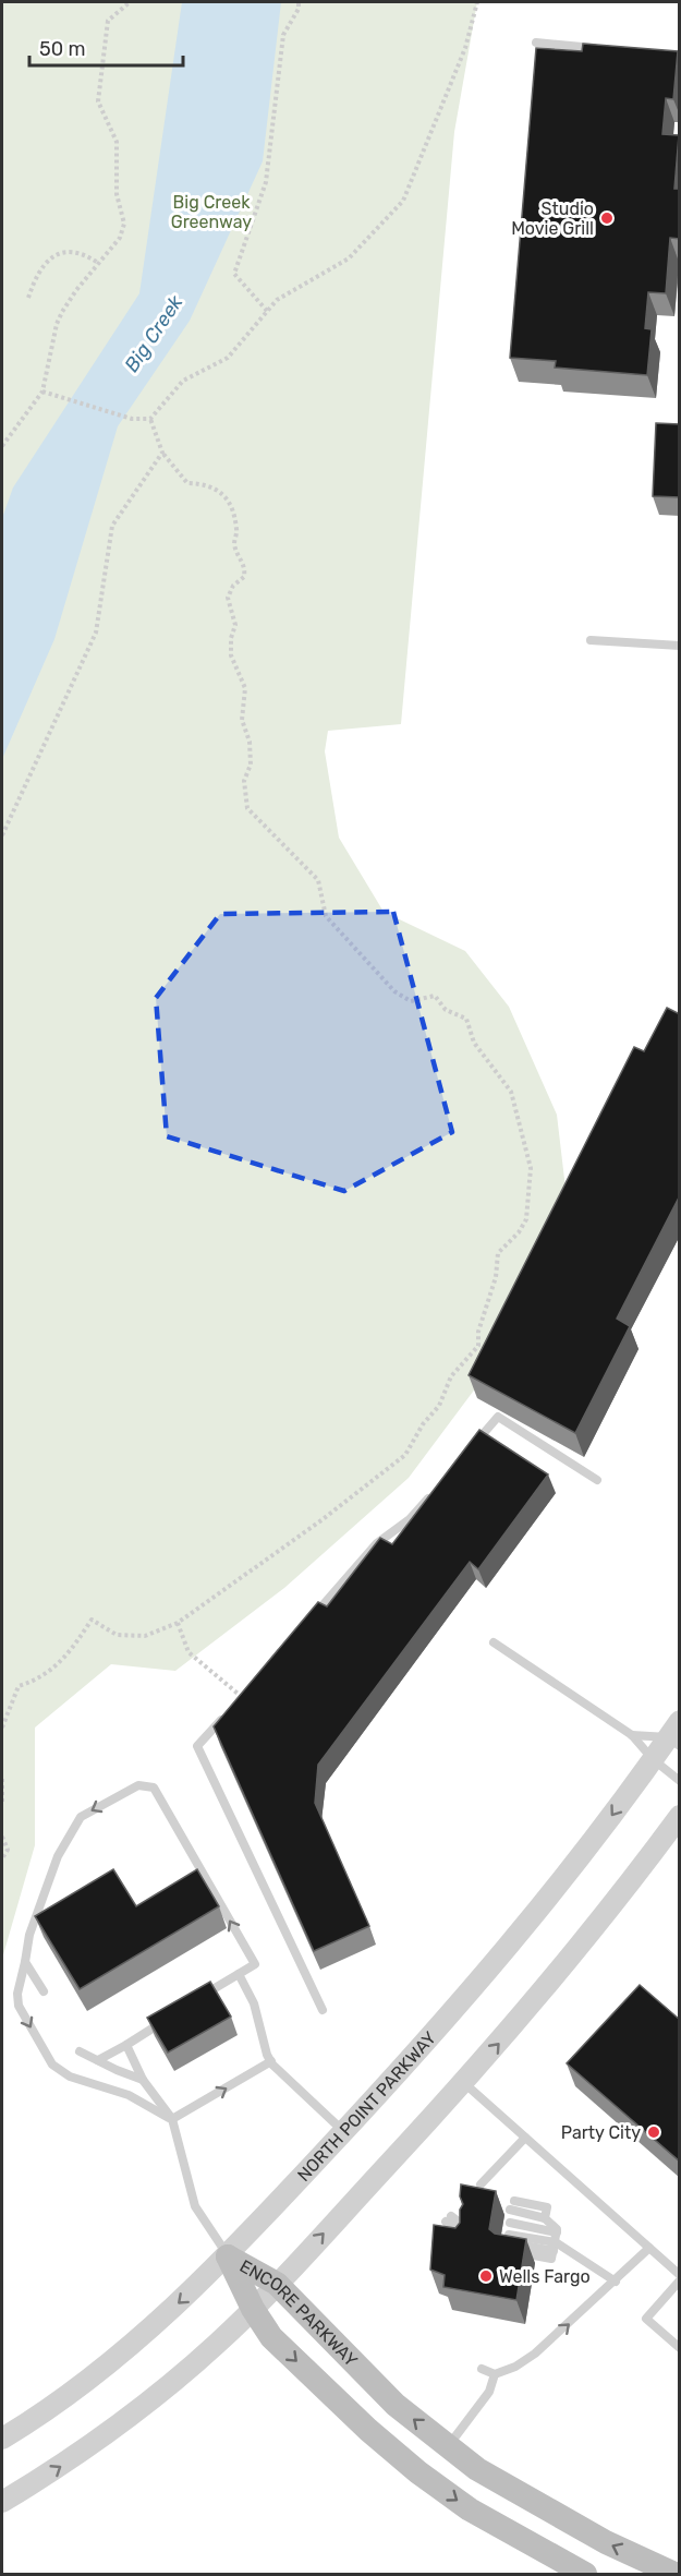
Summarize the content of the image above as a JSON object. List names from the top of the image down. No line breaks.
{"streets":{"main road":["ENCORE PARKWAY"],"street":["NORTH POINT PARKWAY"]},"crossings":[["NORTH POINT PARKWAY","ENCORE PARKWAY"]],"water":["Big Creek"],"parks":["Big Creek Greenway"],"places":["Studio Movie Grill","Party City","Wells Fargo"],"scale_bar":"50 m"}
